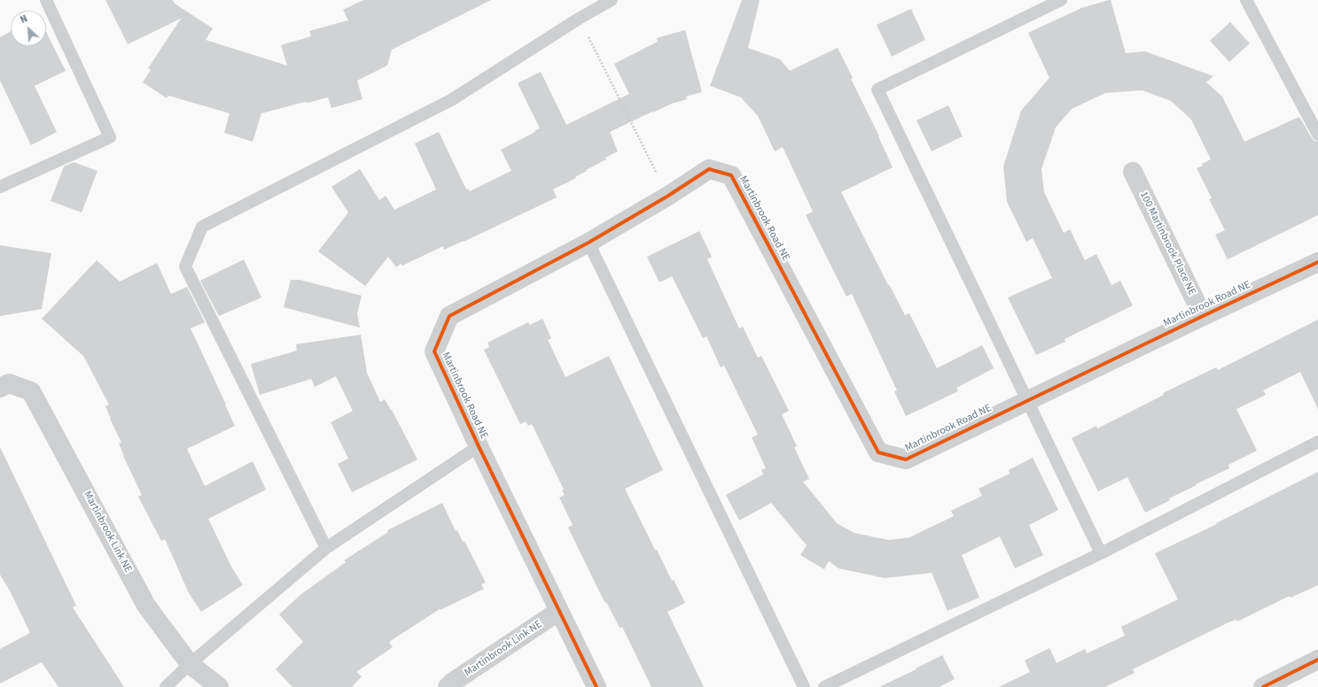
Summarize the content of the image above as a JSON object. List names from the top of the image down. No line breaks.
{"streets":{"street":["Martinbrook Road NE","100 Martinbrook Place NE","Martinbrook Link NE"]},"crossings":[["Martinbrook Road NE","100 Martinbrook Place NE"],["Martinbrook Road NE","Martinbrook Link NE"]],"north":"top left"}
